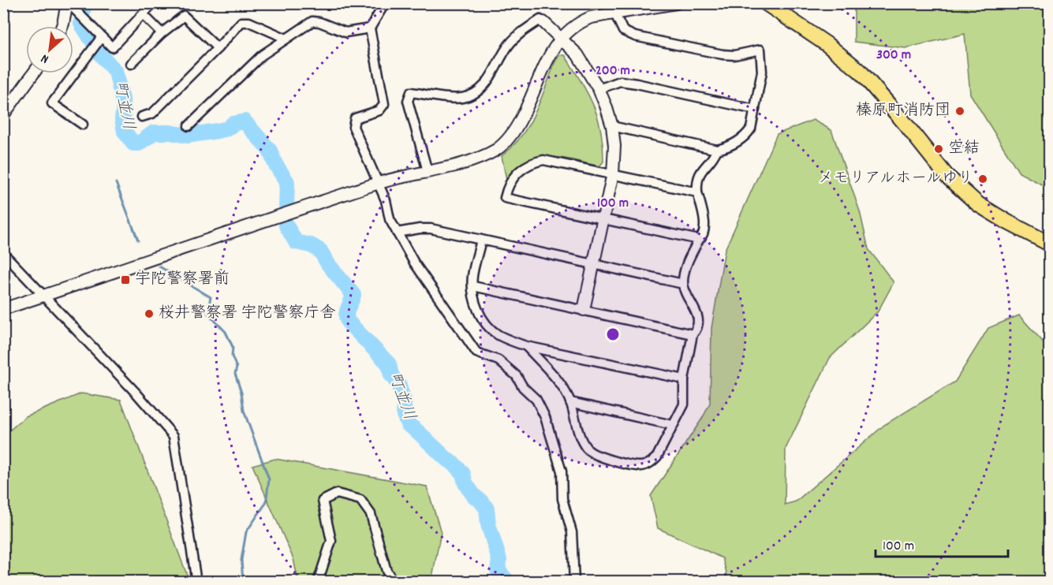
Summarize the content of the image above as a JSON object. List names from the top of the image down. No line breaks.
{"water":["町並川"],"places":{"other":["榛原町消防団","空結","メモリアルホールゆり","桜井警察署 宇陀警察庁舎"],"transit":["宇陀警察署前"]},"scale_bar":"100 m","north":"bottom left","rings":["300 m","200 m","100 m"]}
